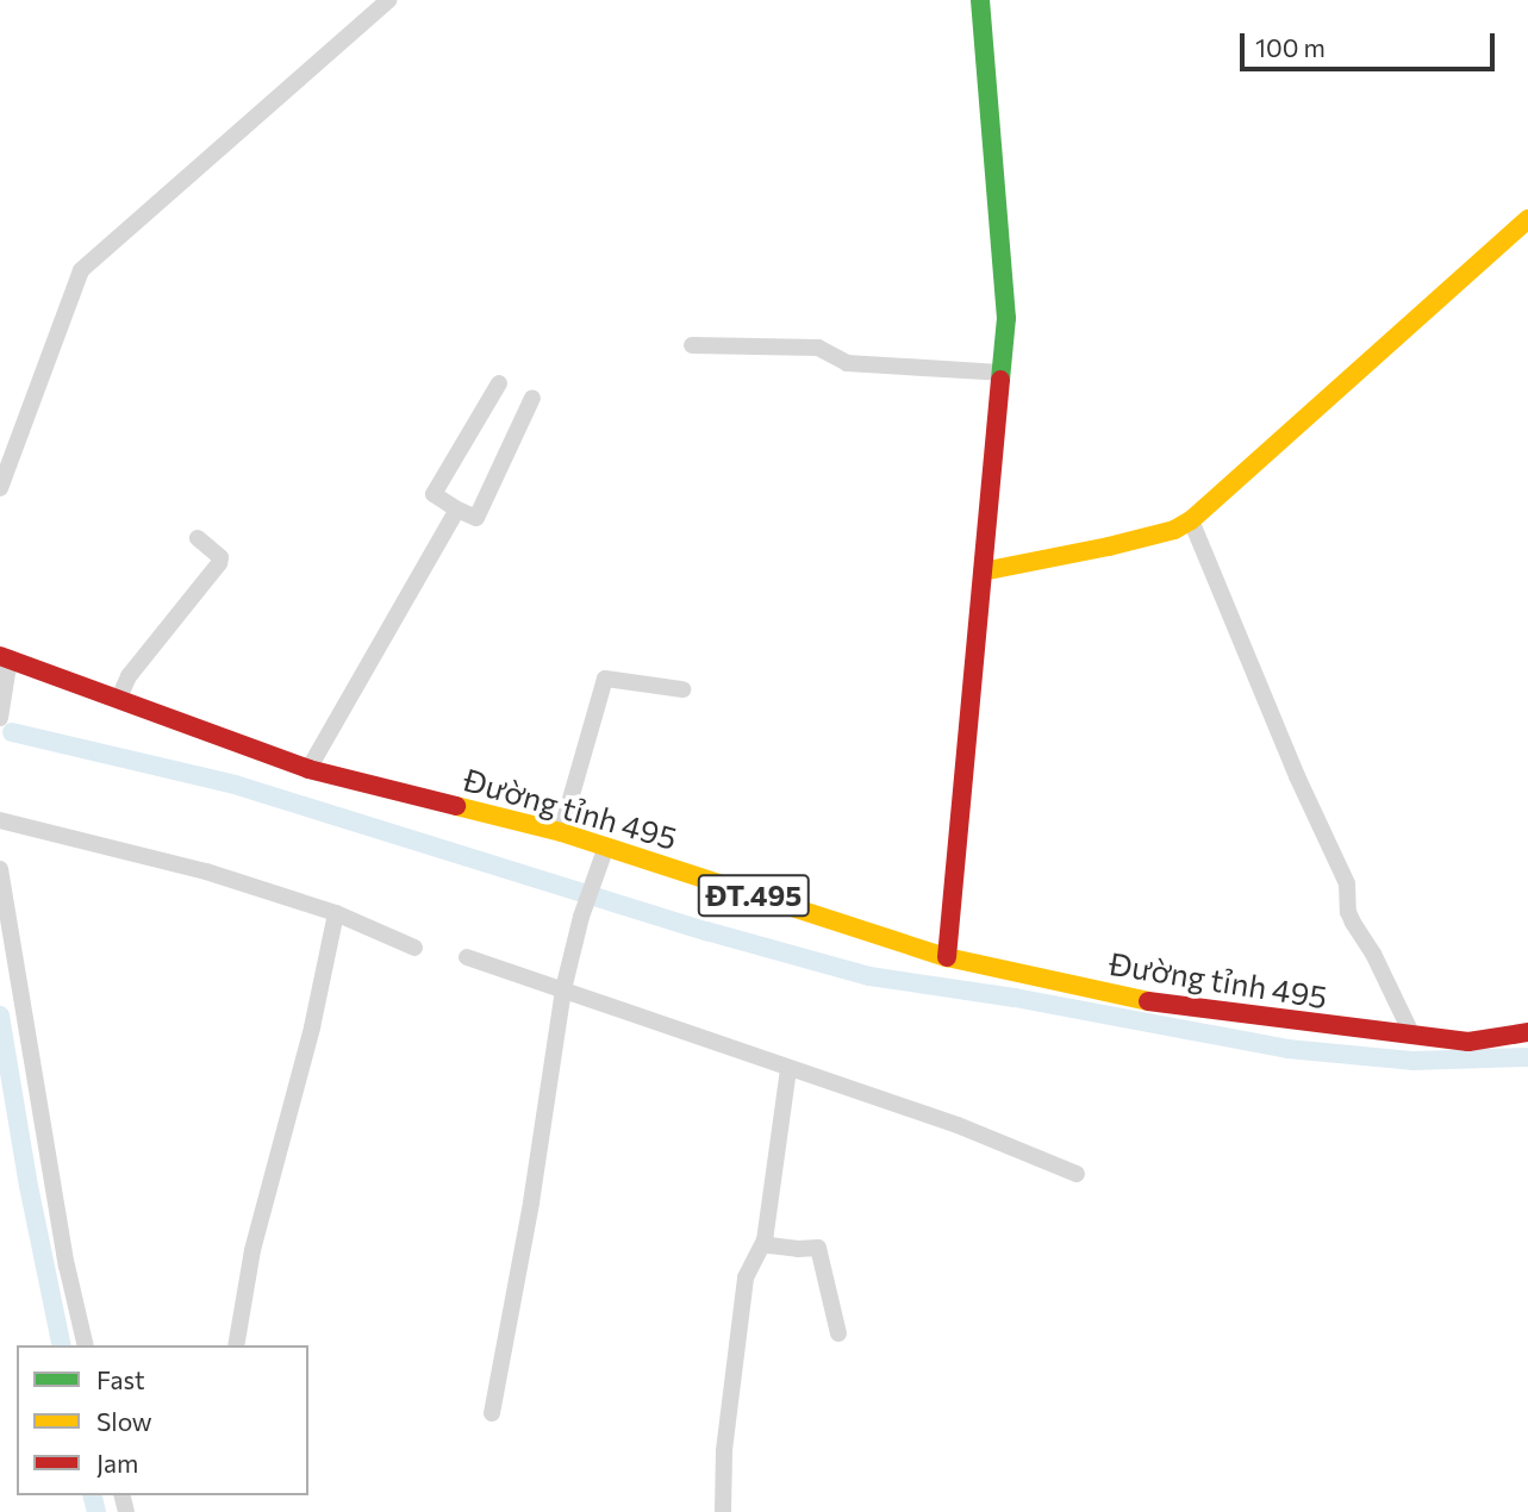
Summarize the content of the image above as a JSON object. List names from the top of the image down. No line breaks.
{"streets":{"street":["Đường tỉnh 495","ĐT.495"]},"legend":["Fast","Slow","Jam"],"scale_bar":"100 m"}
